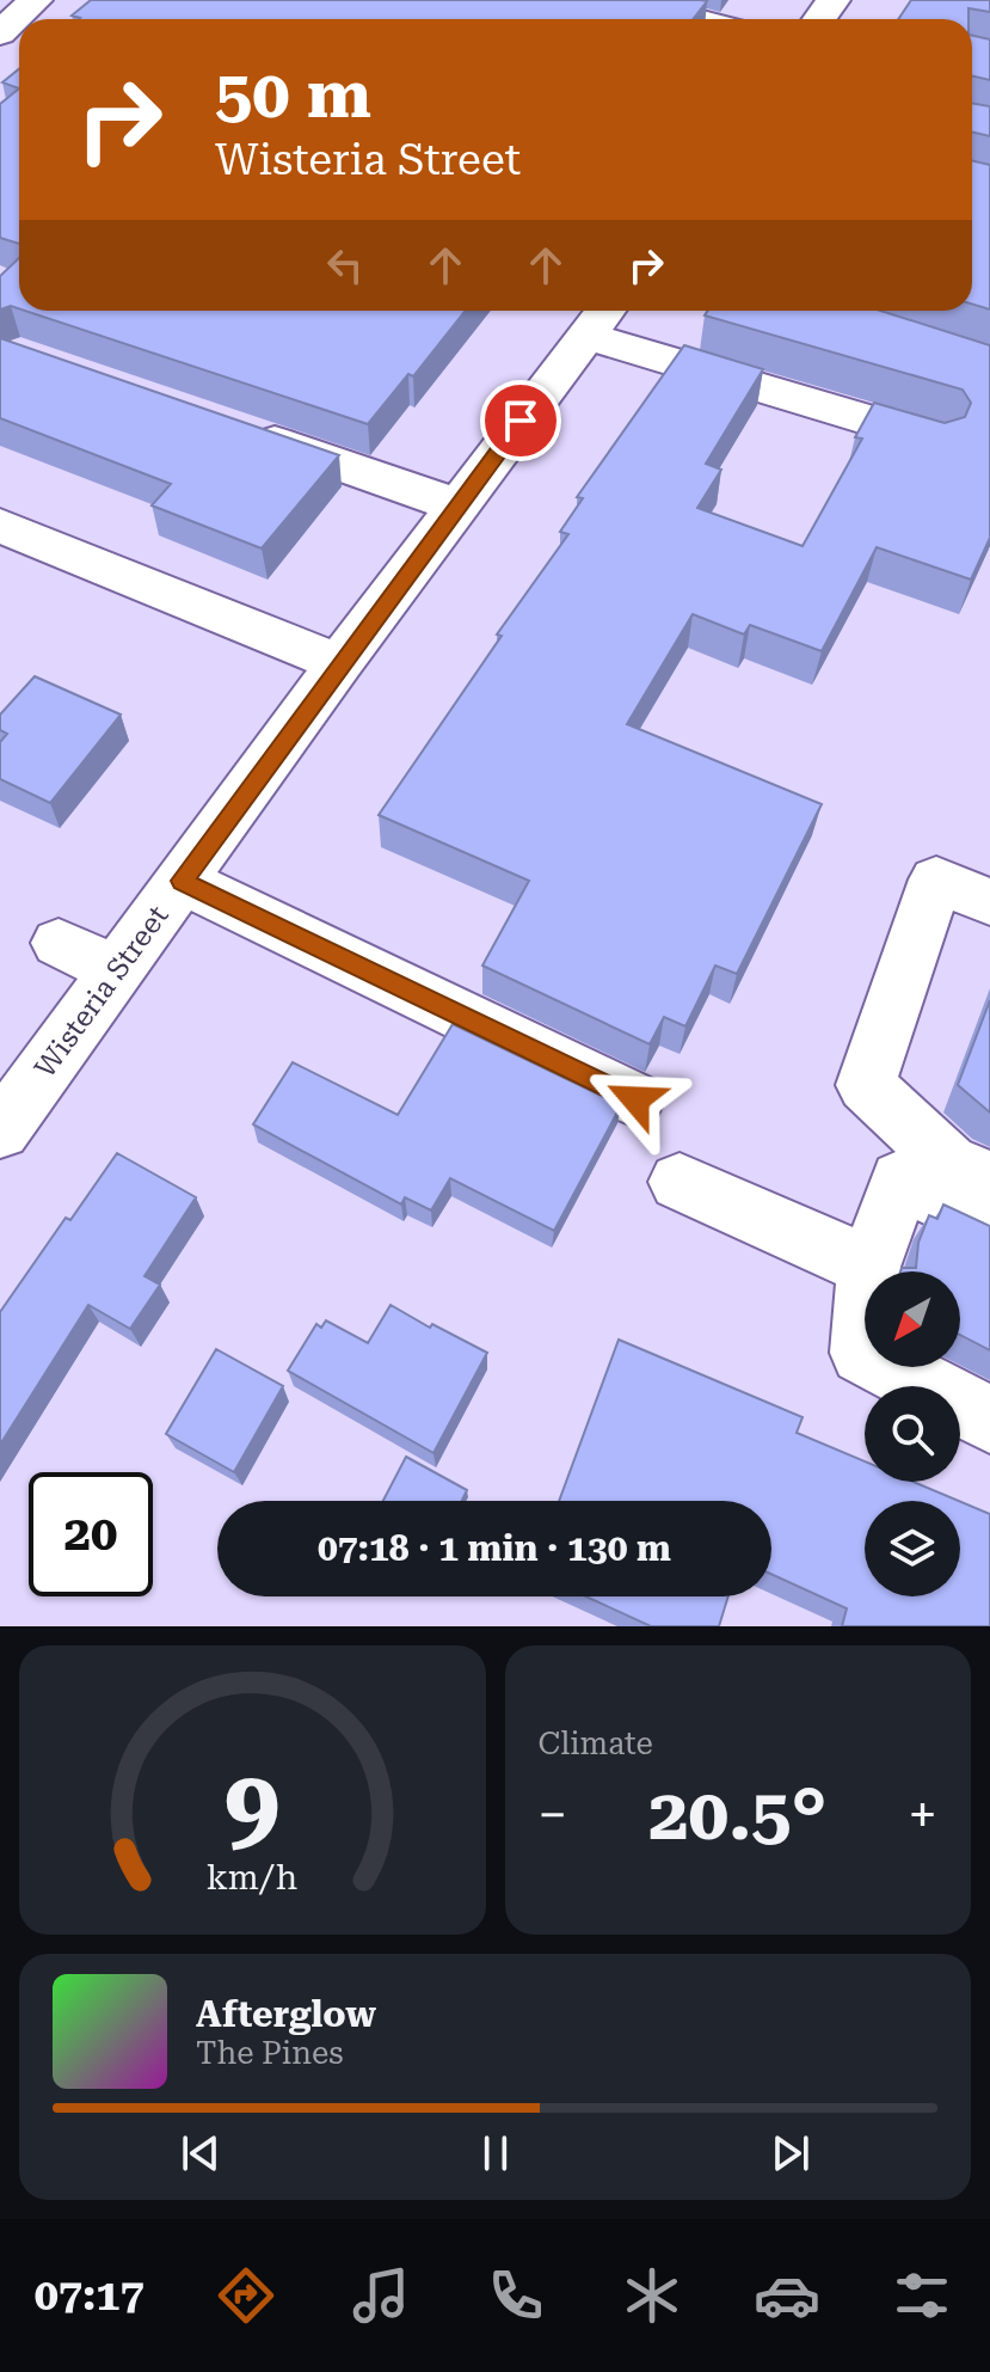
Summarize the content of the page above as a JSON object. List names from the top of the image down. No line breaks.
{"streets":{"street":["Wisteria Street"]},"north":"bottom left","page":{"turn":["50 m","Wisteria Street"],"limit":"20","trip":"07:18 · 1 min · 130 m","tile":"Climate","heat":["−","20.5°","+"],"song":["Afterglow","The Pines"],"tabs":"07:17","gauge":["9","km/h"]}}
